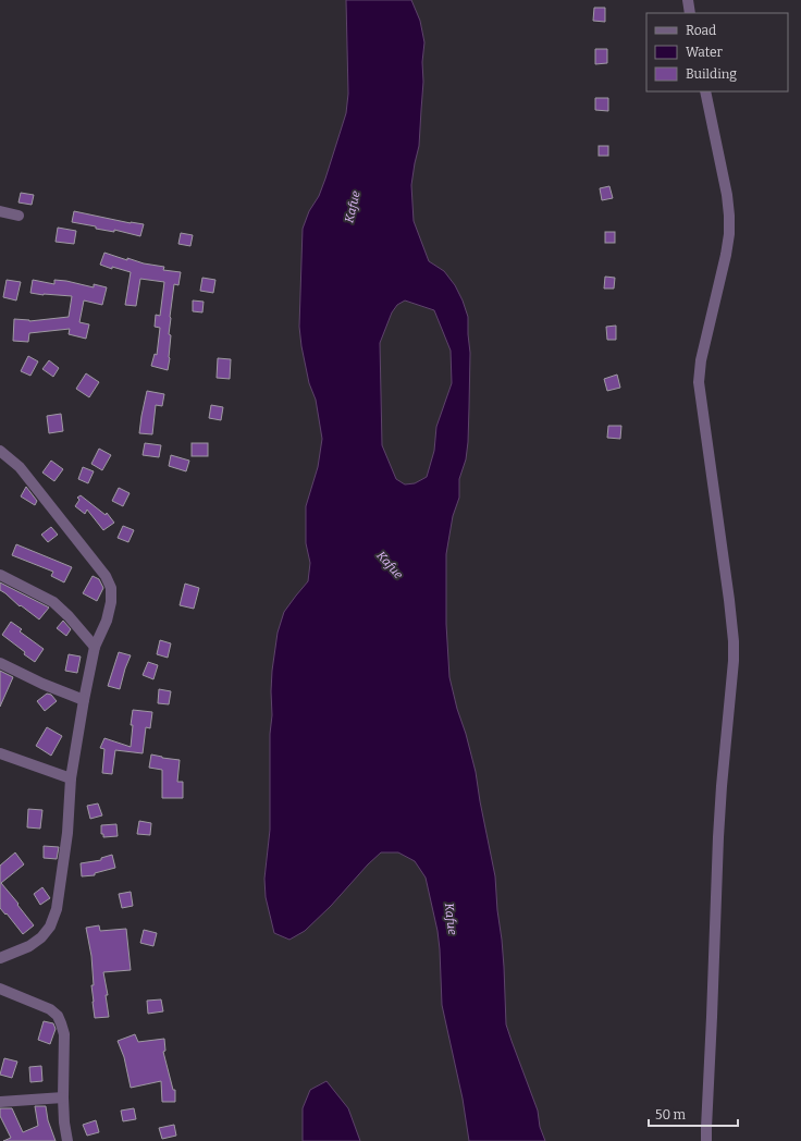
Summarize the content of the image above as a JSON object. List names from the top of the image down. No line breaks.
{"water":["Kafue"],"legend":["Road","Water","Building"],"scale_bar":"50 m"}
